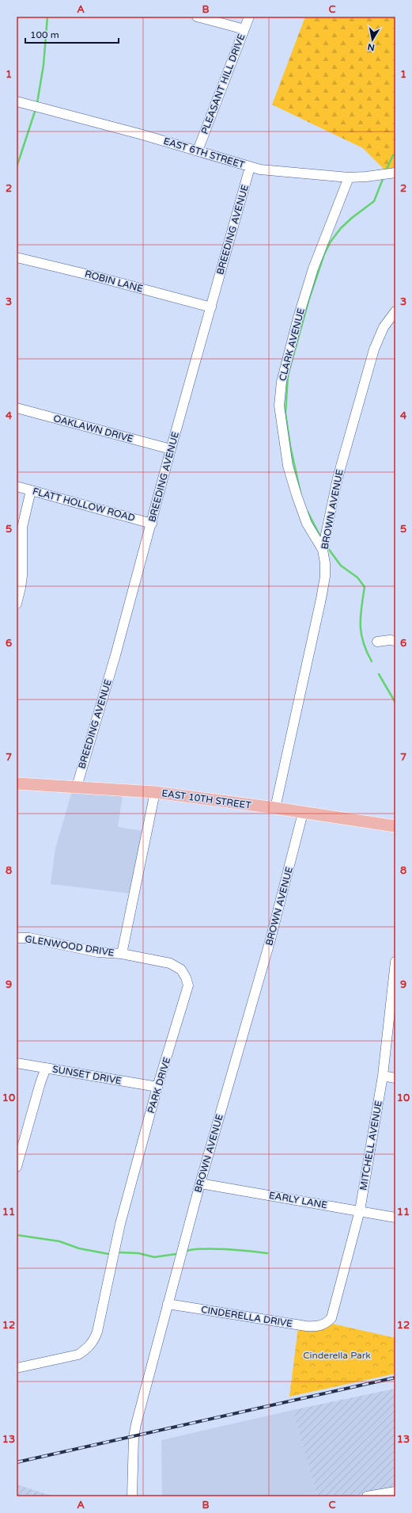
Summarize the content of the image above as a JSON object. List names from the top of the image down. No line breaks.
{"streets":{"main road":["EAST 10TH STREET"],"street":["PLEASANT HILL DRIVE","EAST 6TH STREET","BREEDING AVENUE","ROBIN LANE","CLARK AVENUE","OAKLAWN DRIVE","FLATT HOLLOW ROAD","BROWN AVENUE","GLENWOOD DRIVE","SUNSET DRIVE","PARK DRIVE","MITCHELL AVENUE","EARLY LANE","CINDERELLA DRIVE"]},"crossings":[["PLEASANT HILL DRIVE","EAST 6TH STREET"],["EAST 6TH STREET","BREEDING AVENUE"],["EAST 6TH STREET","CLARK AVENUE"],["BREEDING AVENUE","ROBIN LANE"],["BREEDING AVENUE","OAKLAWN DRIVE"],["BREEDING AVENUE","FLATT HOLLOW ROAD"],["BREEDING AVENUE","EAST 10TH STREET"],["CLARK AVENUE","BROWN AVENUE"],["BROWN AVENUE","EAST 10TH STREET"],["BROWN AVENUE","EARLY LANE"],["BROWN AVENUE","CINDERELLA DRIVE"],["GLENWOOD DRIVE","PARK DRIVE"],["SUNSET DRIVE","PARK DRIVE"],["MITCHELL AVENUE","EARLY LANE"],["MITCHELL AVENUE","CINDERELLA DRIVE"]],"parks":["Cinderella Park"],"scale_bar":"100 m","north":"bottom","grid":{"columns":["A","B","C"],"rows":["1","2","3","4","5","6","7","8","9","10","11","12","13"]}}
